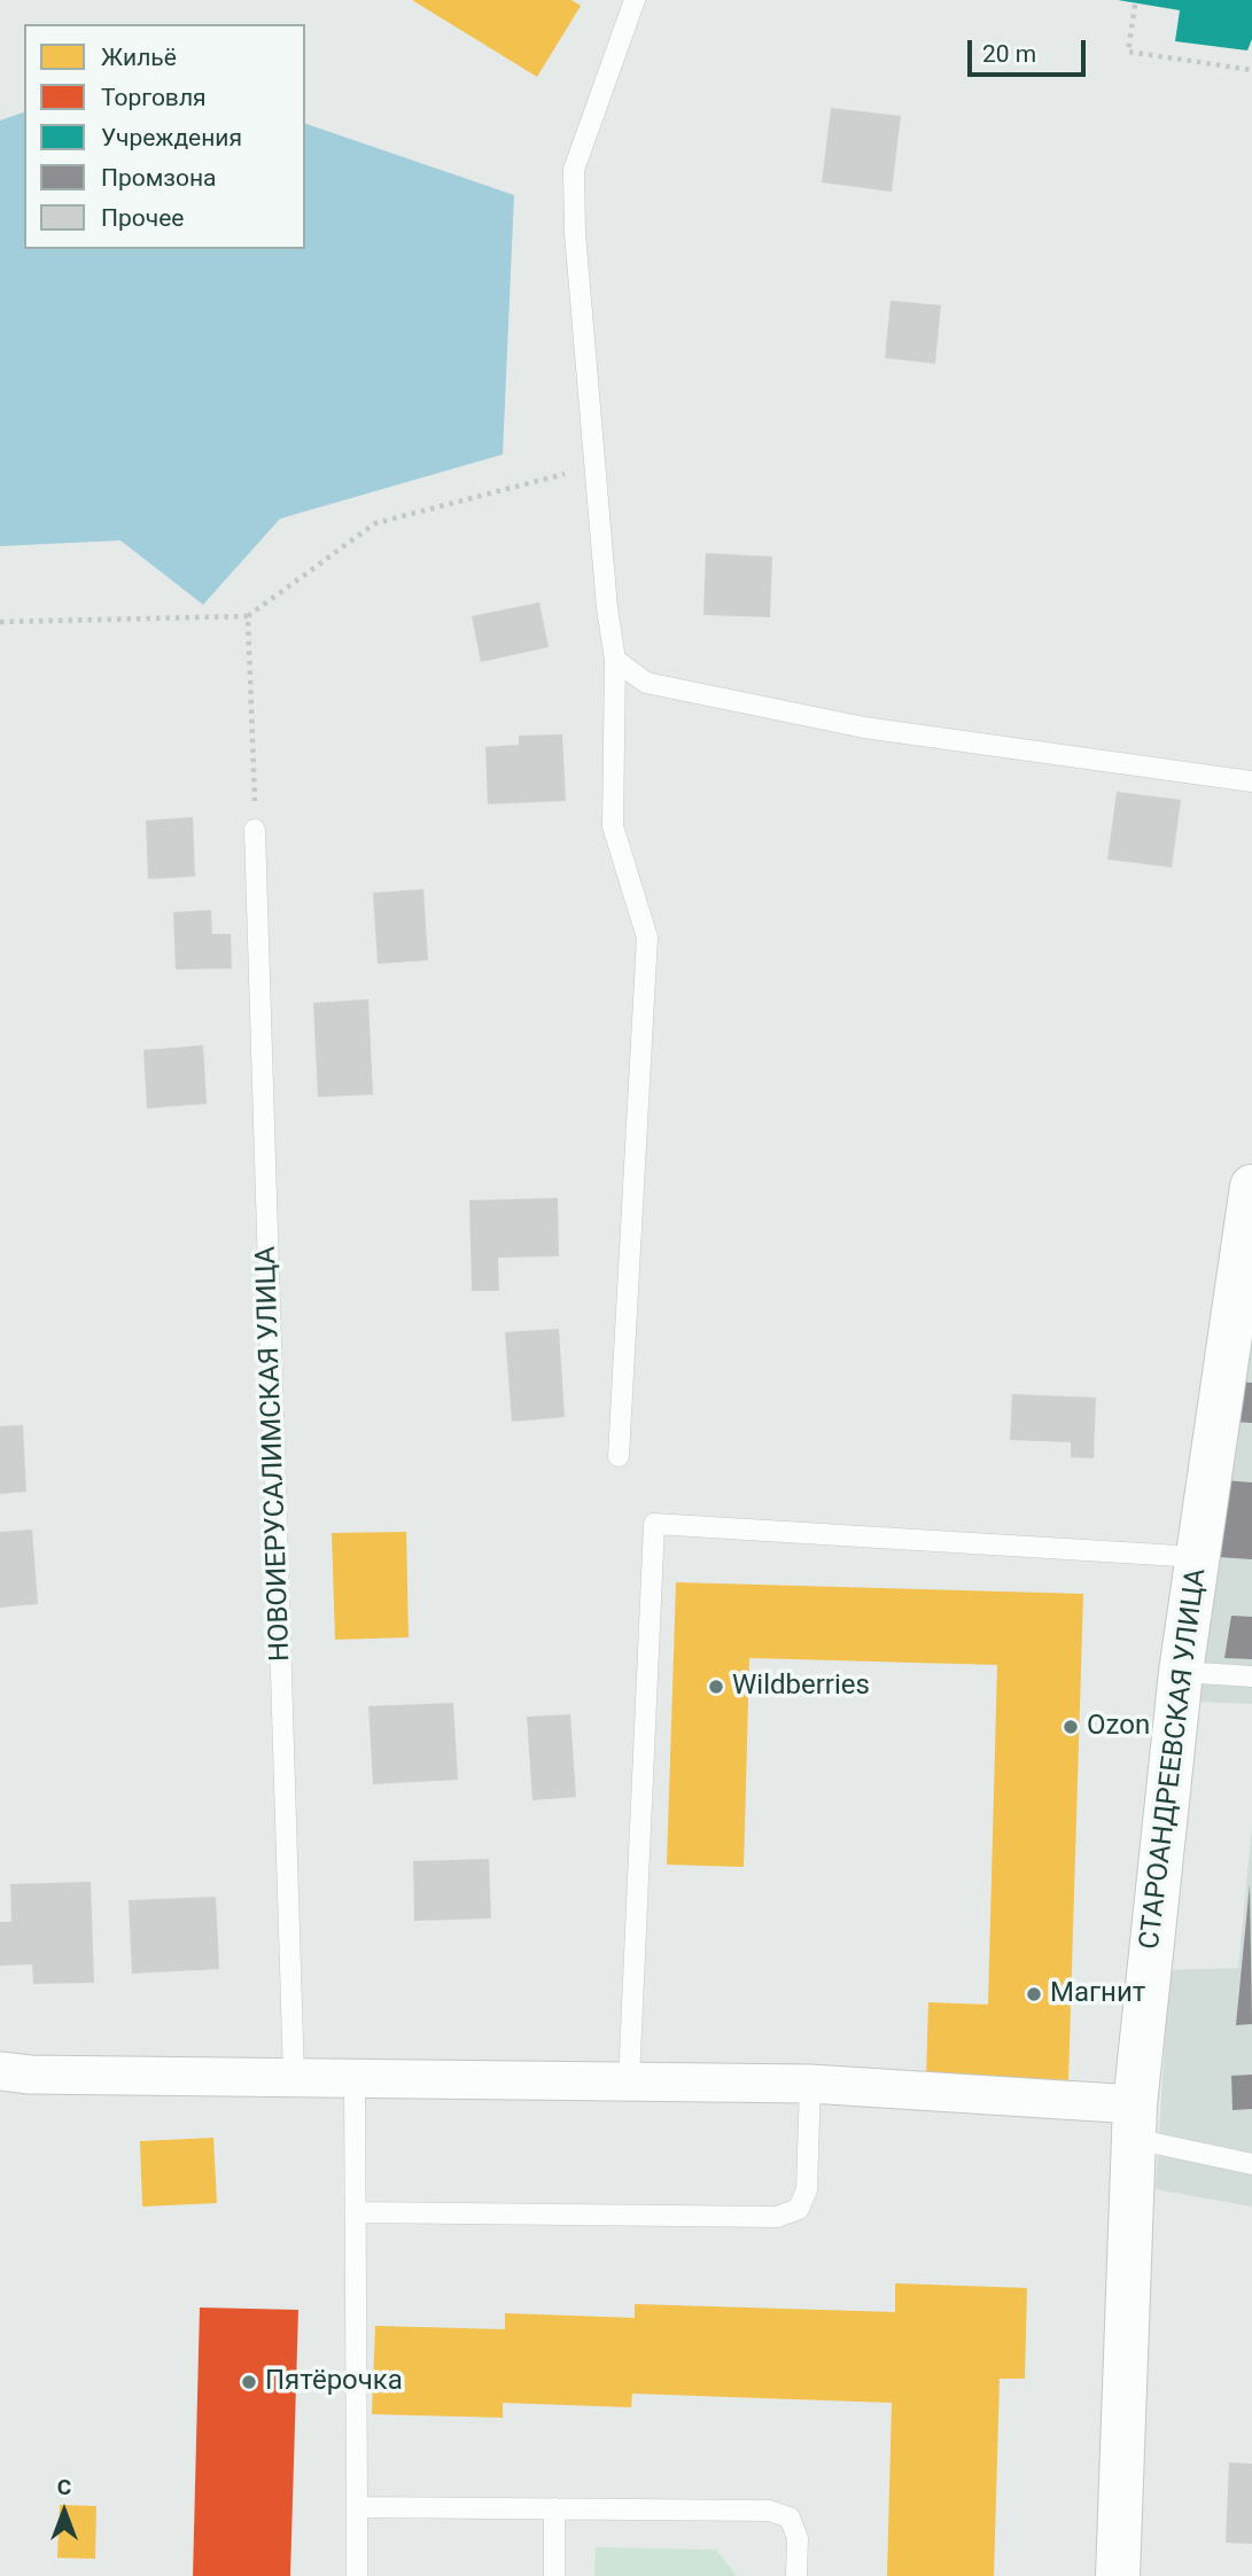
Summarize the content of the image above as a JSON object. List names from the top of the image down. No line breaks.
{"streets":{"street":["СТАРОАНДРЕЕВСКАЯ УЛИЦА"],"lane":["НОВОИЕРУСАЛИМСКАЯ УЛИЦА"]},"places":["Wildberries","Ozon","Магнит","Пятёрочка"],"legend":["Жильё","Торговля","Учреждения","Промзона","Прочее"],"scale_bar":"20 m","north":"top"}
